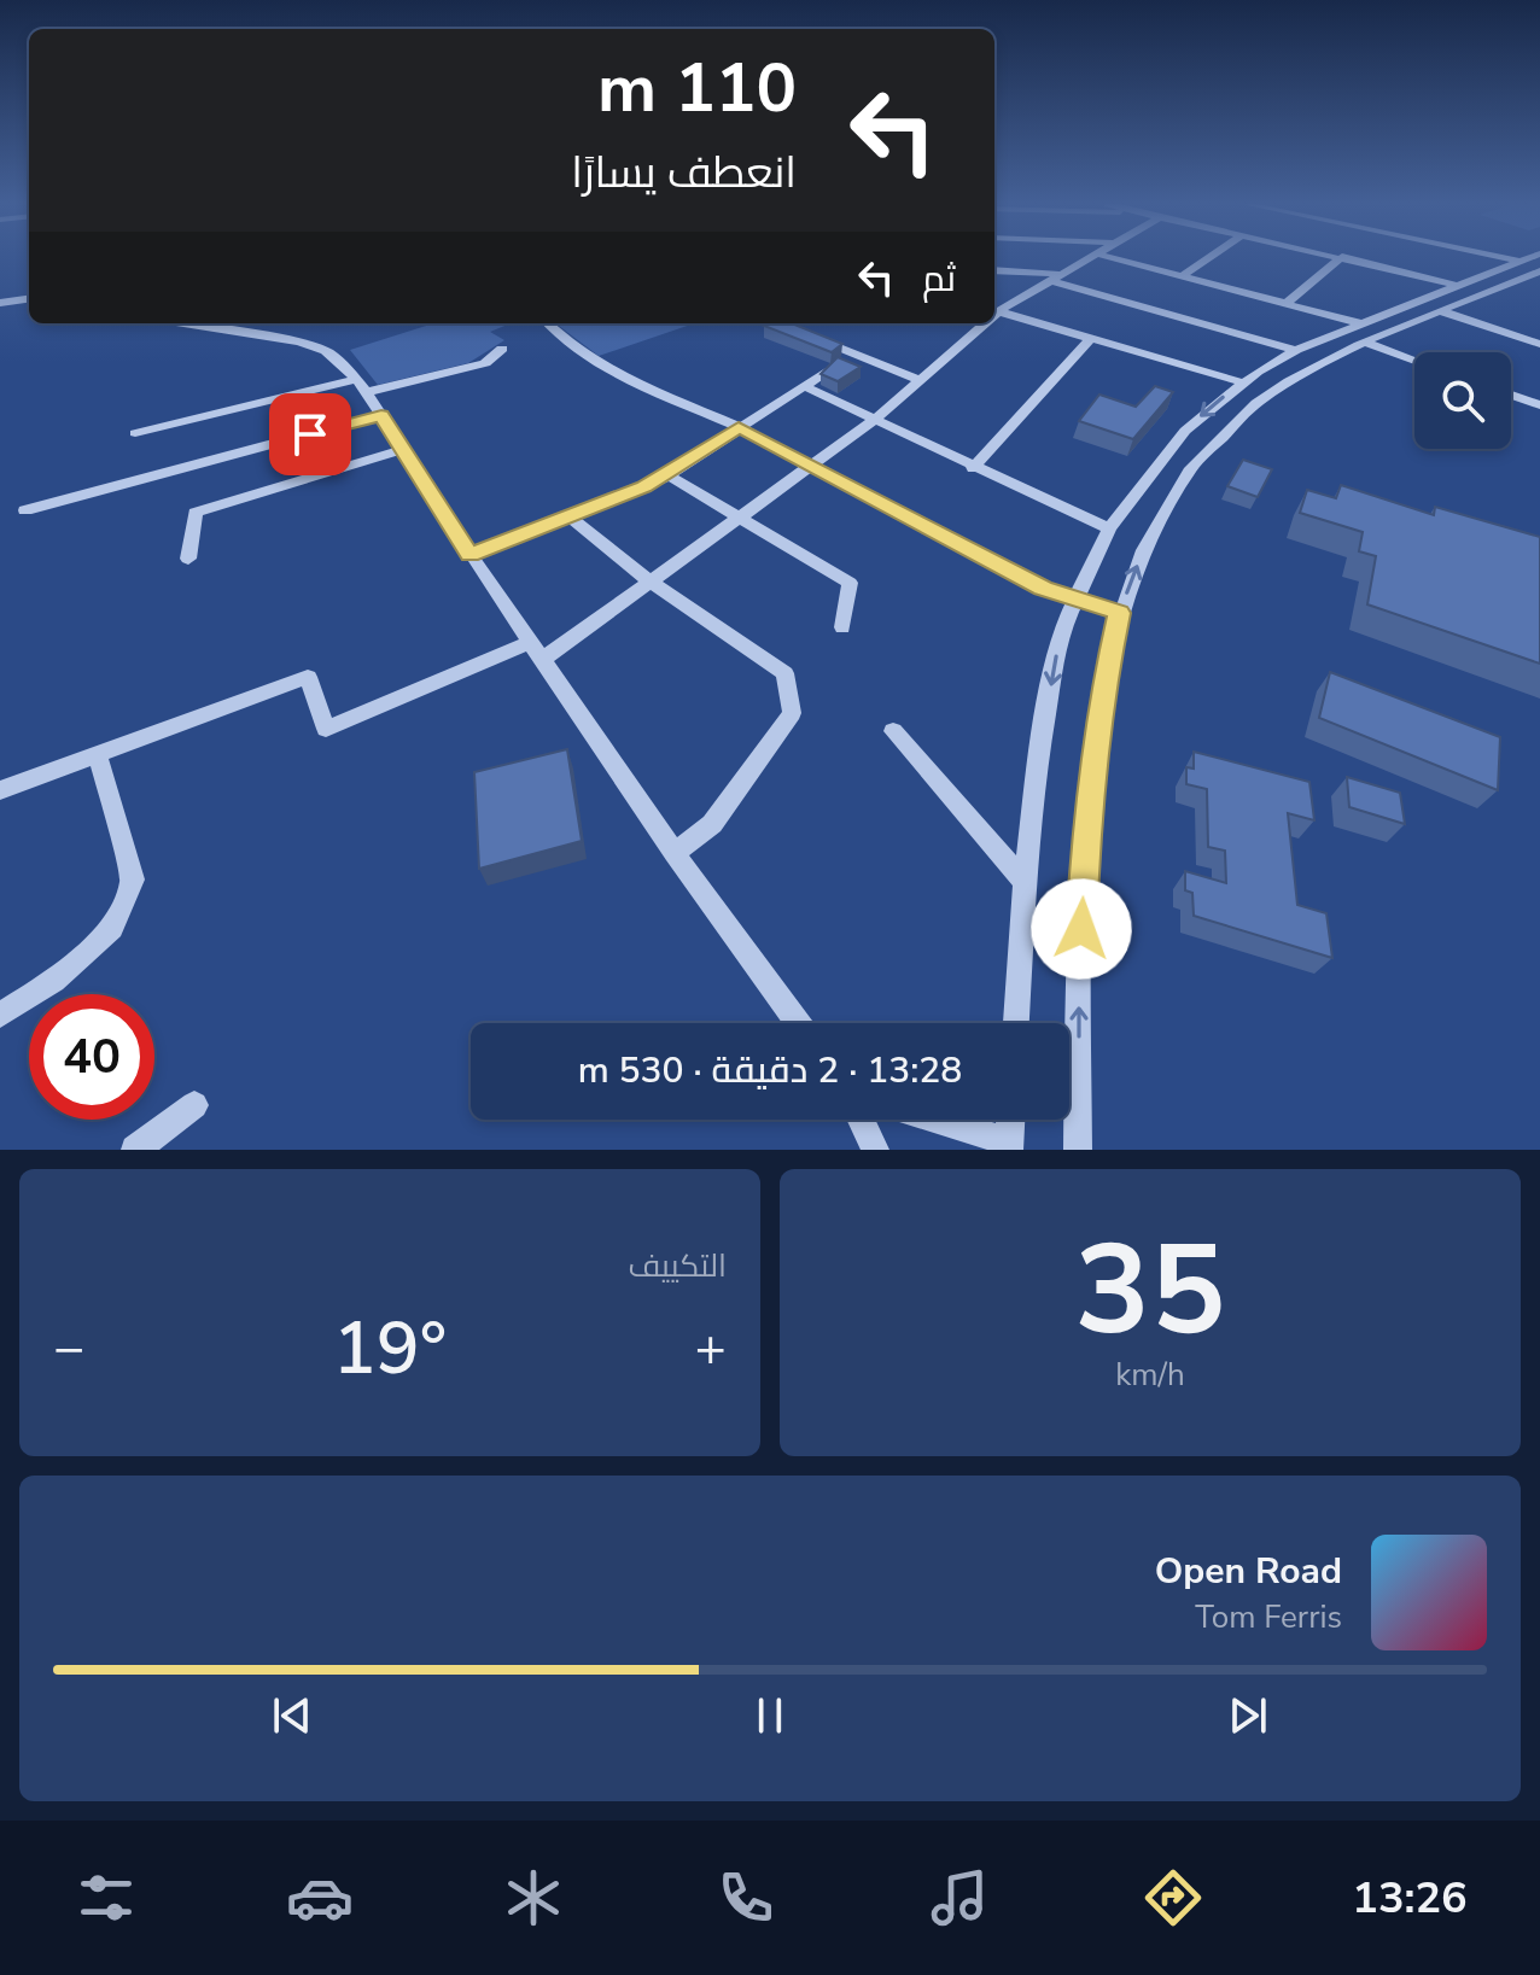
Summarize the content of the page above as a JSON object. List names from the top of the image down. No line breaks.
{"page":{"turn":["110 m","انعطف يسارًا"],"then":"ثم","limit":"40","trip":"13:28 · 2 دقيقة · 530 m","tile":[["35","km/h"],"التكييف"],"heat":["−","19°","+"],"song":["Open Road","Tom Ferris"],"tabs":"13:26"}}
